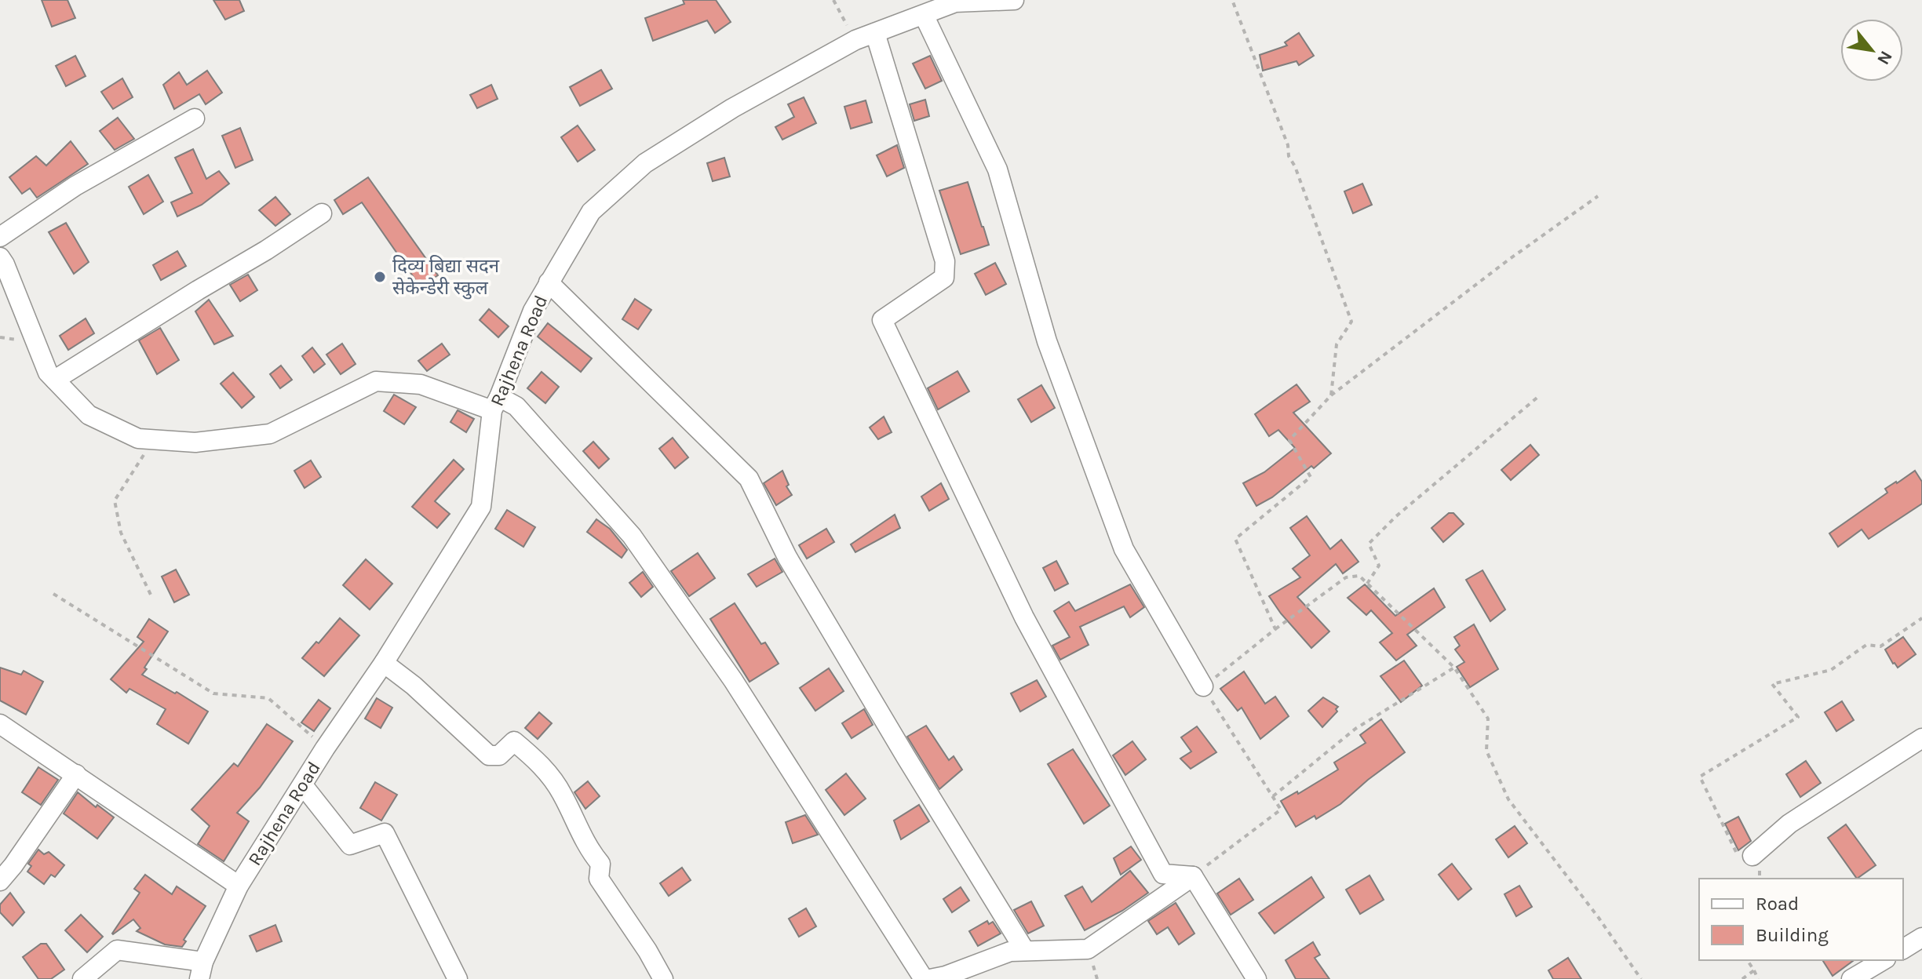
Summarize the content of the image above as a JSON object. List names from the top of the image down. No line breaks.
{"streets":{"street":["Rajhena Road"]},"places":["दिव्य बिद्या सदन सेकेन्डेरी स्कुल"],"legend":["Road","Building"],"north":"bottom right"}
